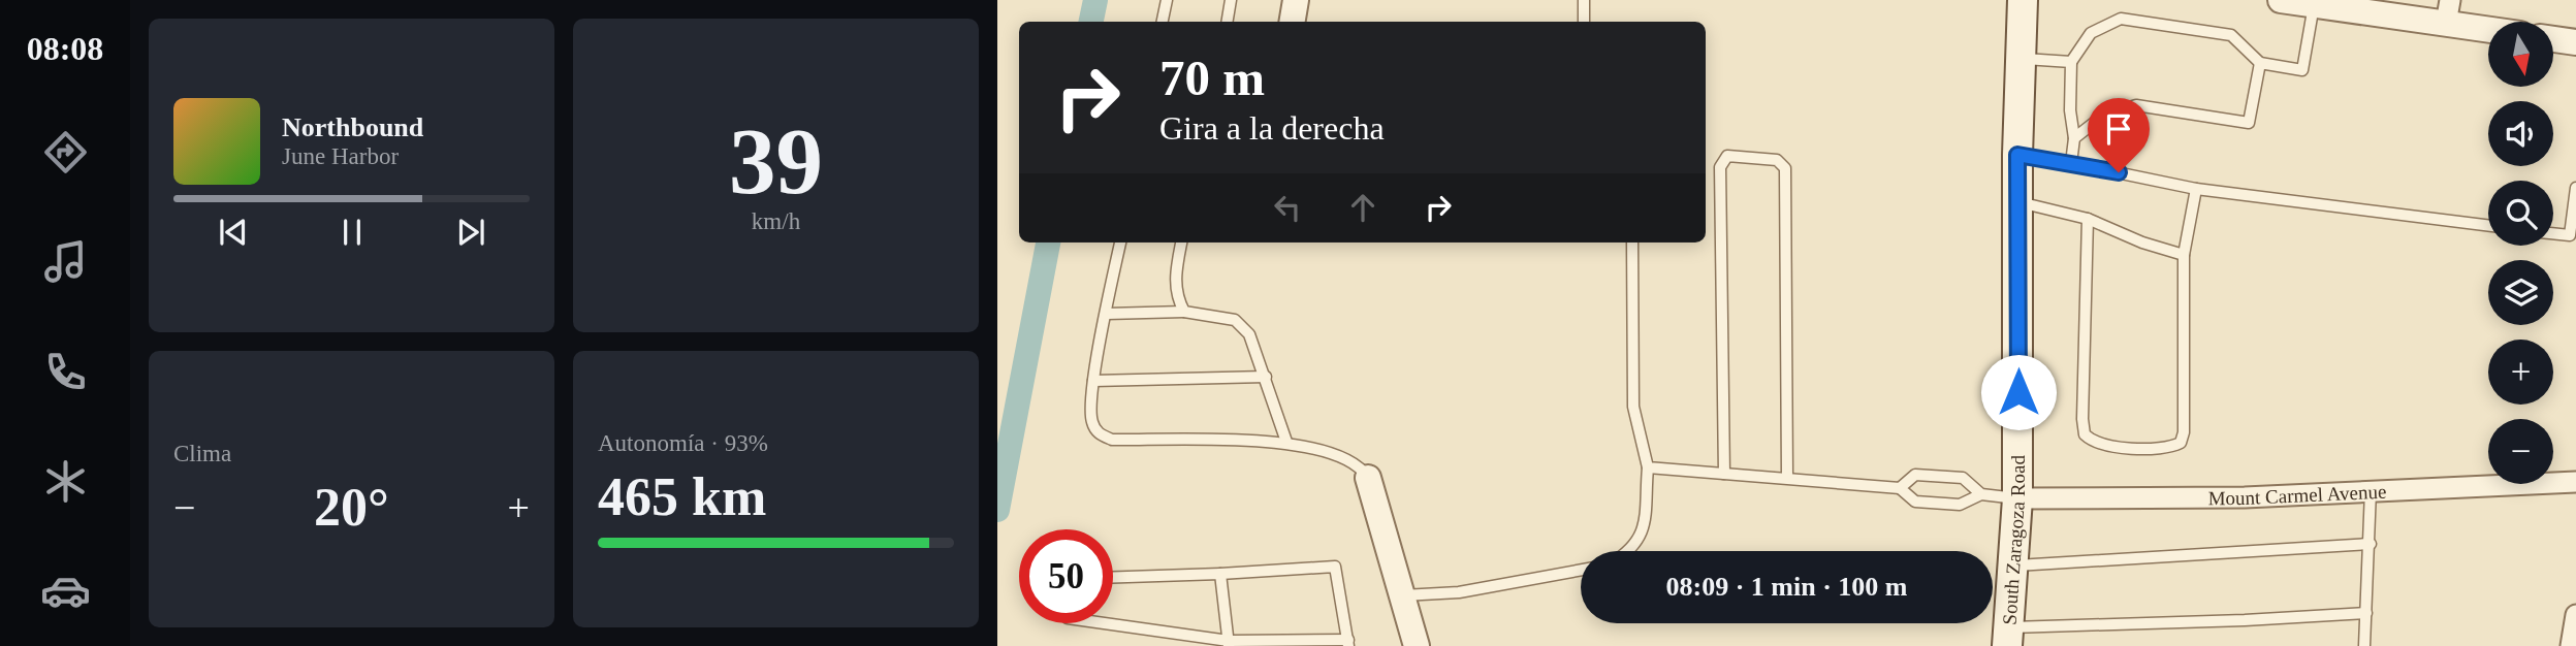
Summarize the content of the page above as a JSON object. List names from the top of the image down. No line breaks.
{"streets":{"main road":["South Zaragoza Road"],"street":["Mount Carmel Avenue"]},"crossings":[["Mount Carmel Avenue","South Zaragoza Road"]],"north":"bottom","page":{"tabs":"08:08","tile":[["39","km/h"],"Clima",["Autonomía · 93%","465 km"]],"map_buttons":["+","−"],"turn":["70 m","Gira a la derecha"],"song":["Northbound","June Harbor"],"heat":["−","20°","+"],"limit":"50","trip":"08:09 · 1 min · 100 m"}}
